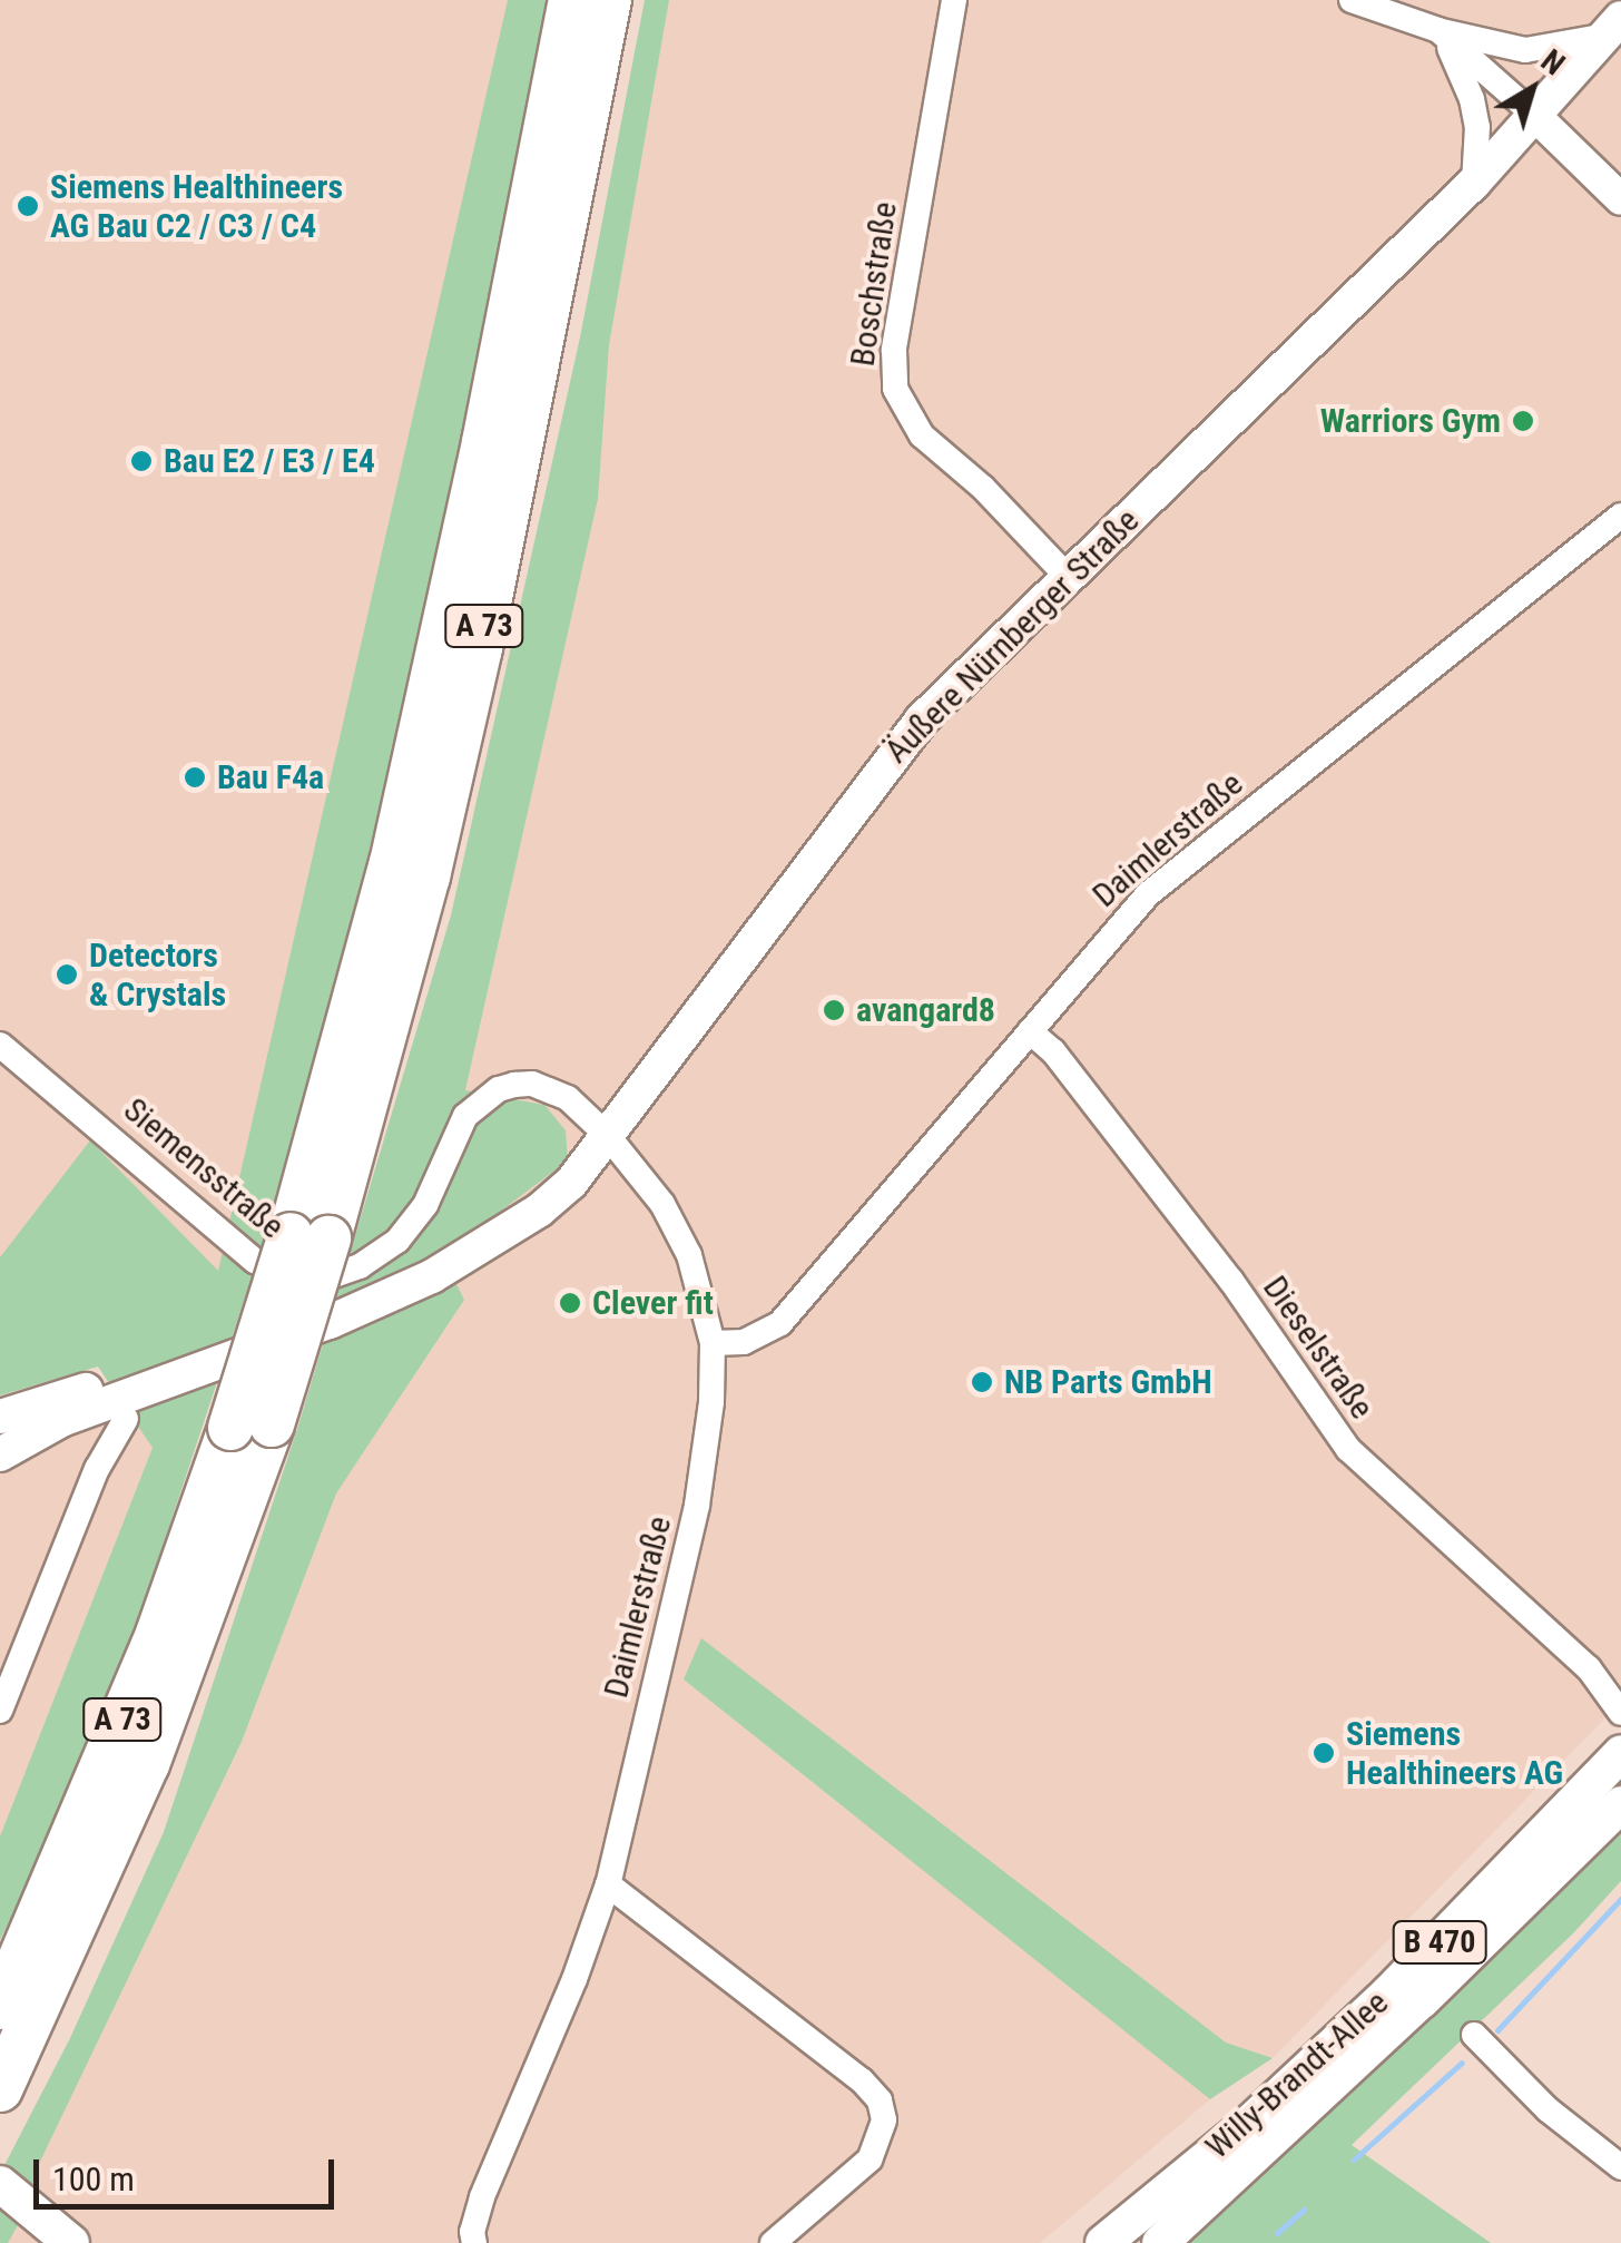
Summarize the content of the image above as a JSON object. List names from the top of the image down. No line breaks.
{"streets":{"highway":["A 73"],"main road":["Äußere Nürnberger Straße","B 470","Willy-Brandt-Allee"],"street":["Boschstraße","Daimlerstraße","Siemensstraße","Dieselstraße"]},"crossings":[["Boschstraße","Äußere Nürnberger Straße"],["Äußere Nürnberger Straße","Daimlerstraße"],["Äußere Nürnberger Straße","Siemensstraße"],["Daimlerstraße","Siemensstraße"],["Daimlerstraße","Dieselstraße"]],"places":["Siemens Healthineers AG Bau C2 / C3 / C4","Warriors Gym","Bau E2 / E3 / E4","Bau F4a","Detectors & Crystals","avangard8","Clever fit","NB Parts GmbH","Siemens Healthineers AG"],"scale_bar":"100 m","north":"top right"}
